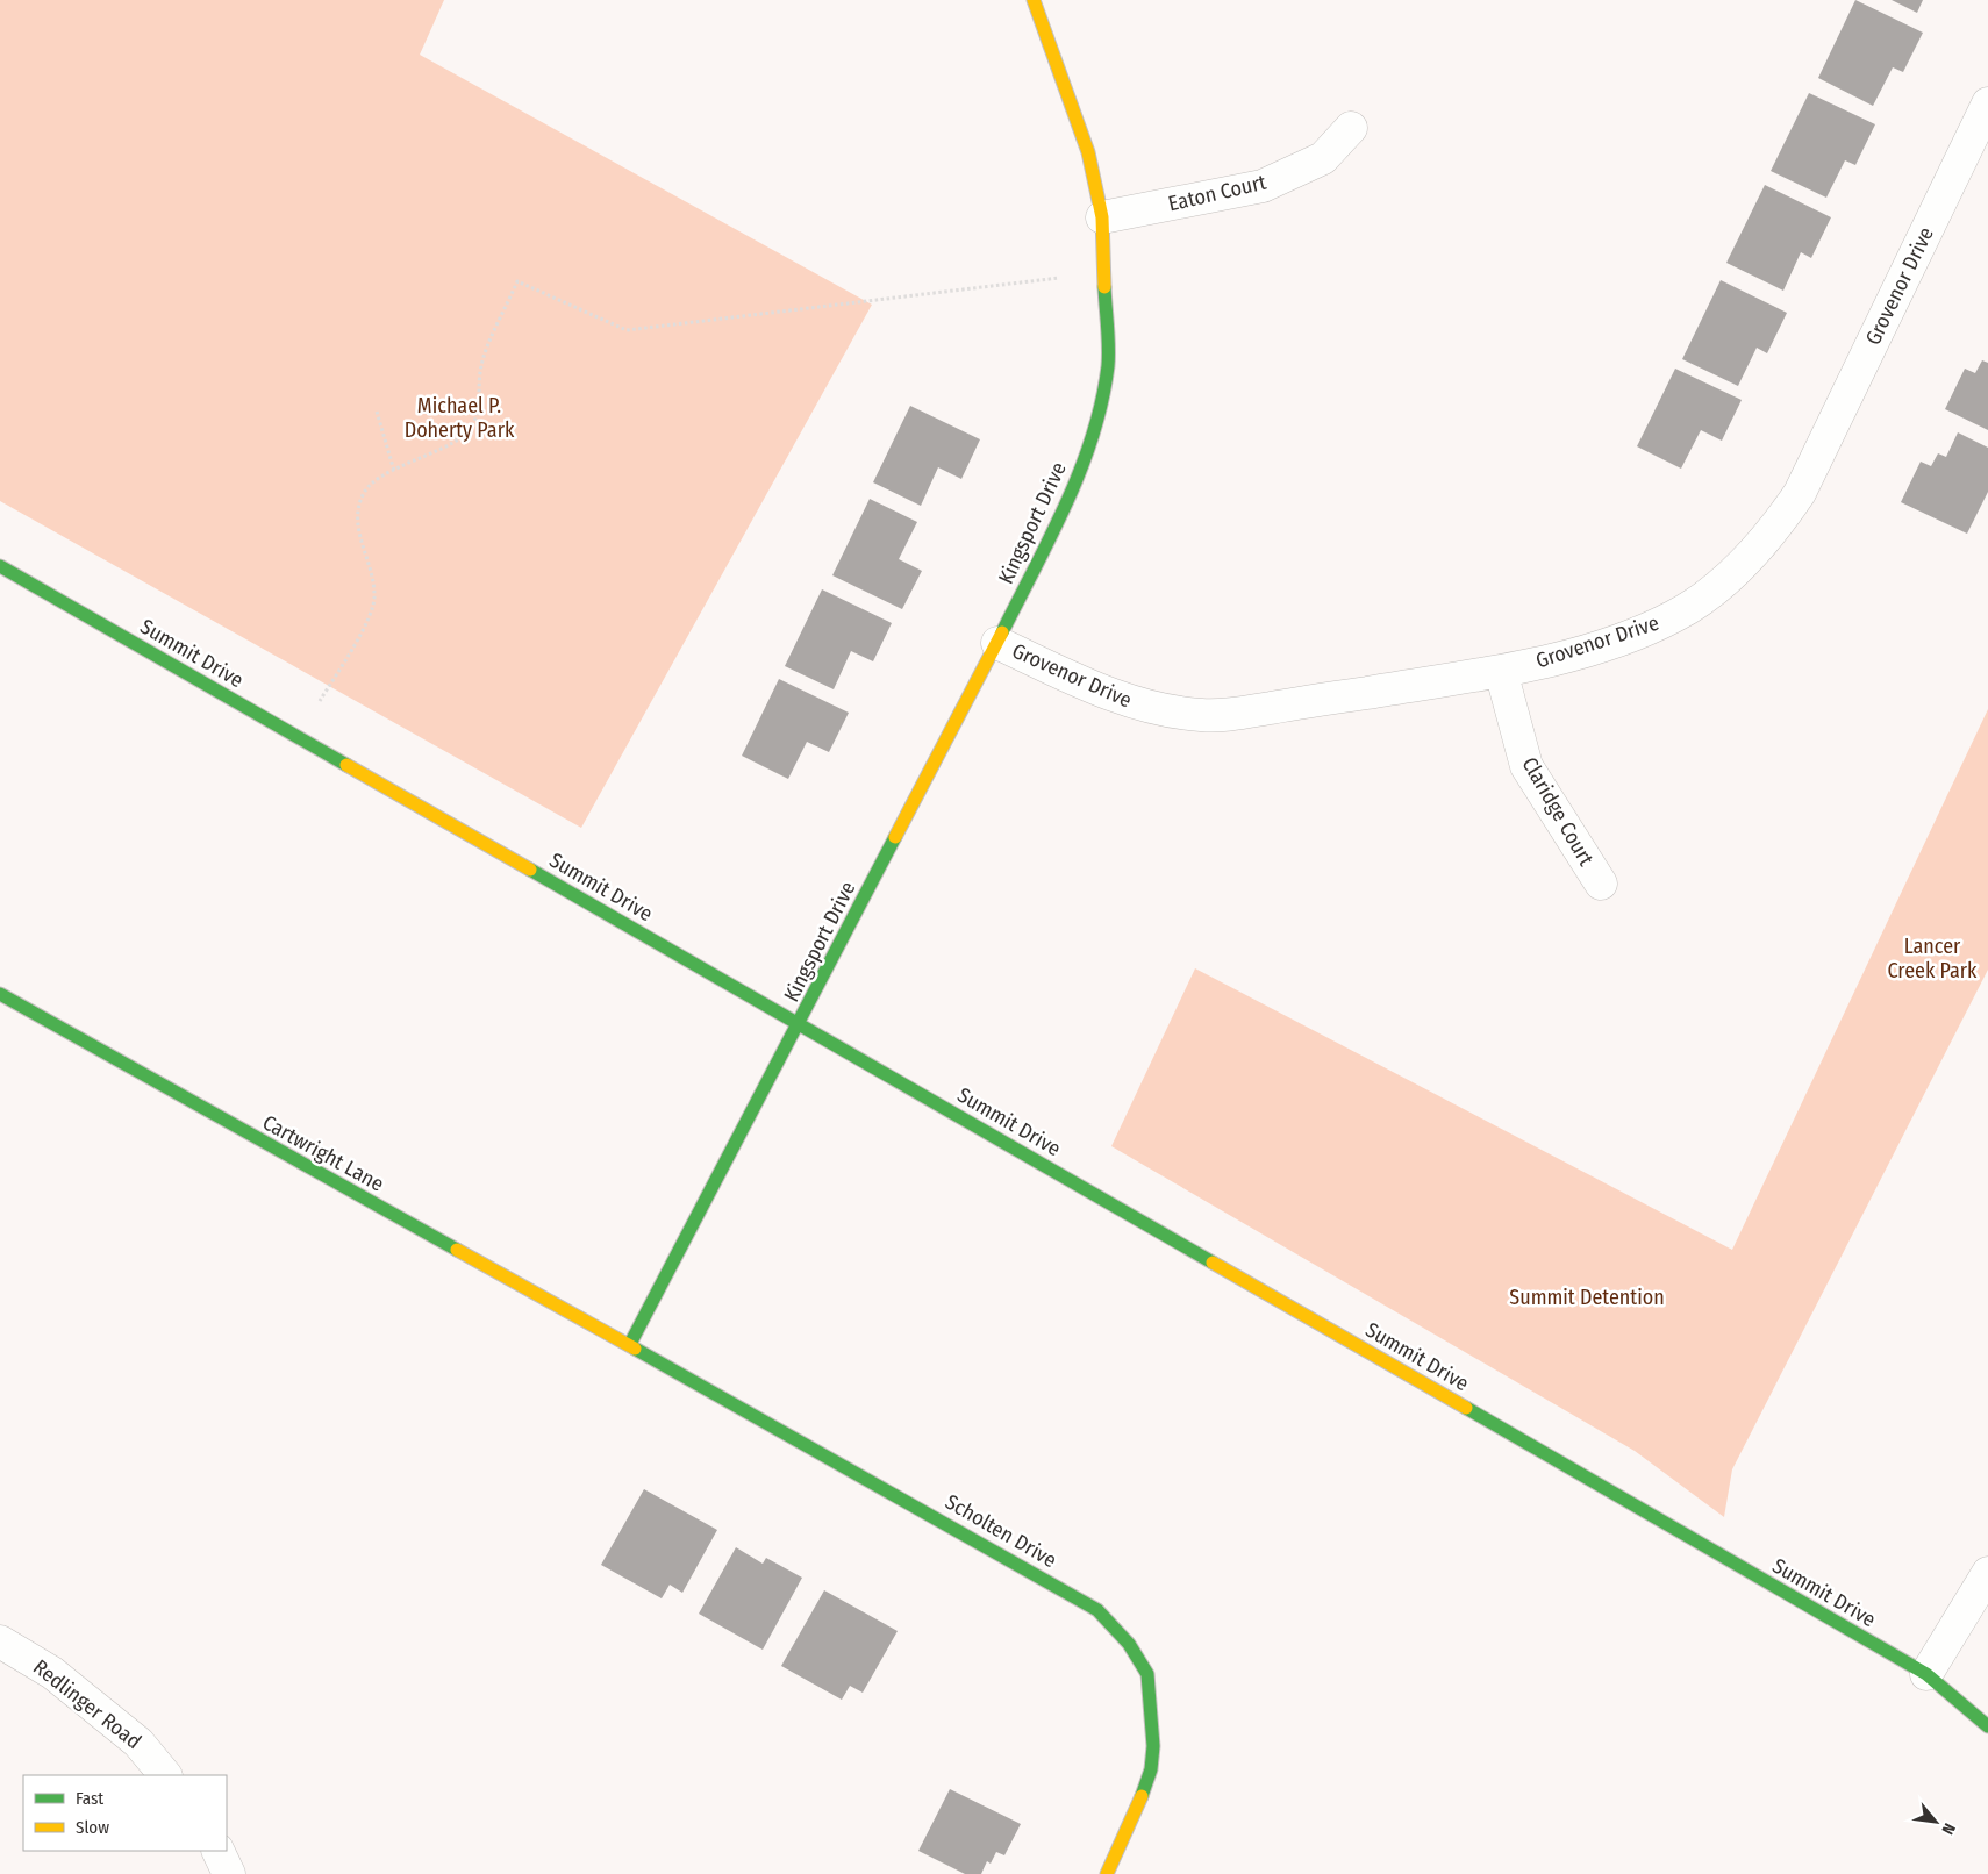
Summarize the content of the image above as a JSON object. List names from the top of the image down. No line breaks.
{"streets":{"street":["Eaton Court","Grovenor Drive","Kingsport Drive","Summit Drive","Claridge Court","Cartwright Lane","Scholten Drive","Redlinger Road"]},"crossings":[["Eaton Court","Kingsport Drive"],["Grovenor Drive","Kingsport Drive"],["Grovenor Drive","Claridge Court"],["Kingsport Drive","Summit Drive"],["Kingsport Drive","Cartwright Lane"],["Kingsport Drive","Scholten Drive"],["Cartwright Lane","Scholten Drive"]],"parks":["Michael P. Doherty Park","Lancer Creek Park","Summit Detention"],"legend":["Fast","Slow"],"north":"bottom right"}
